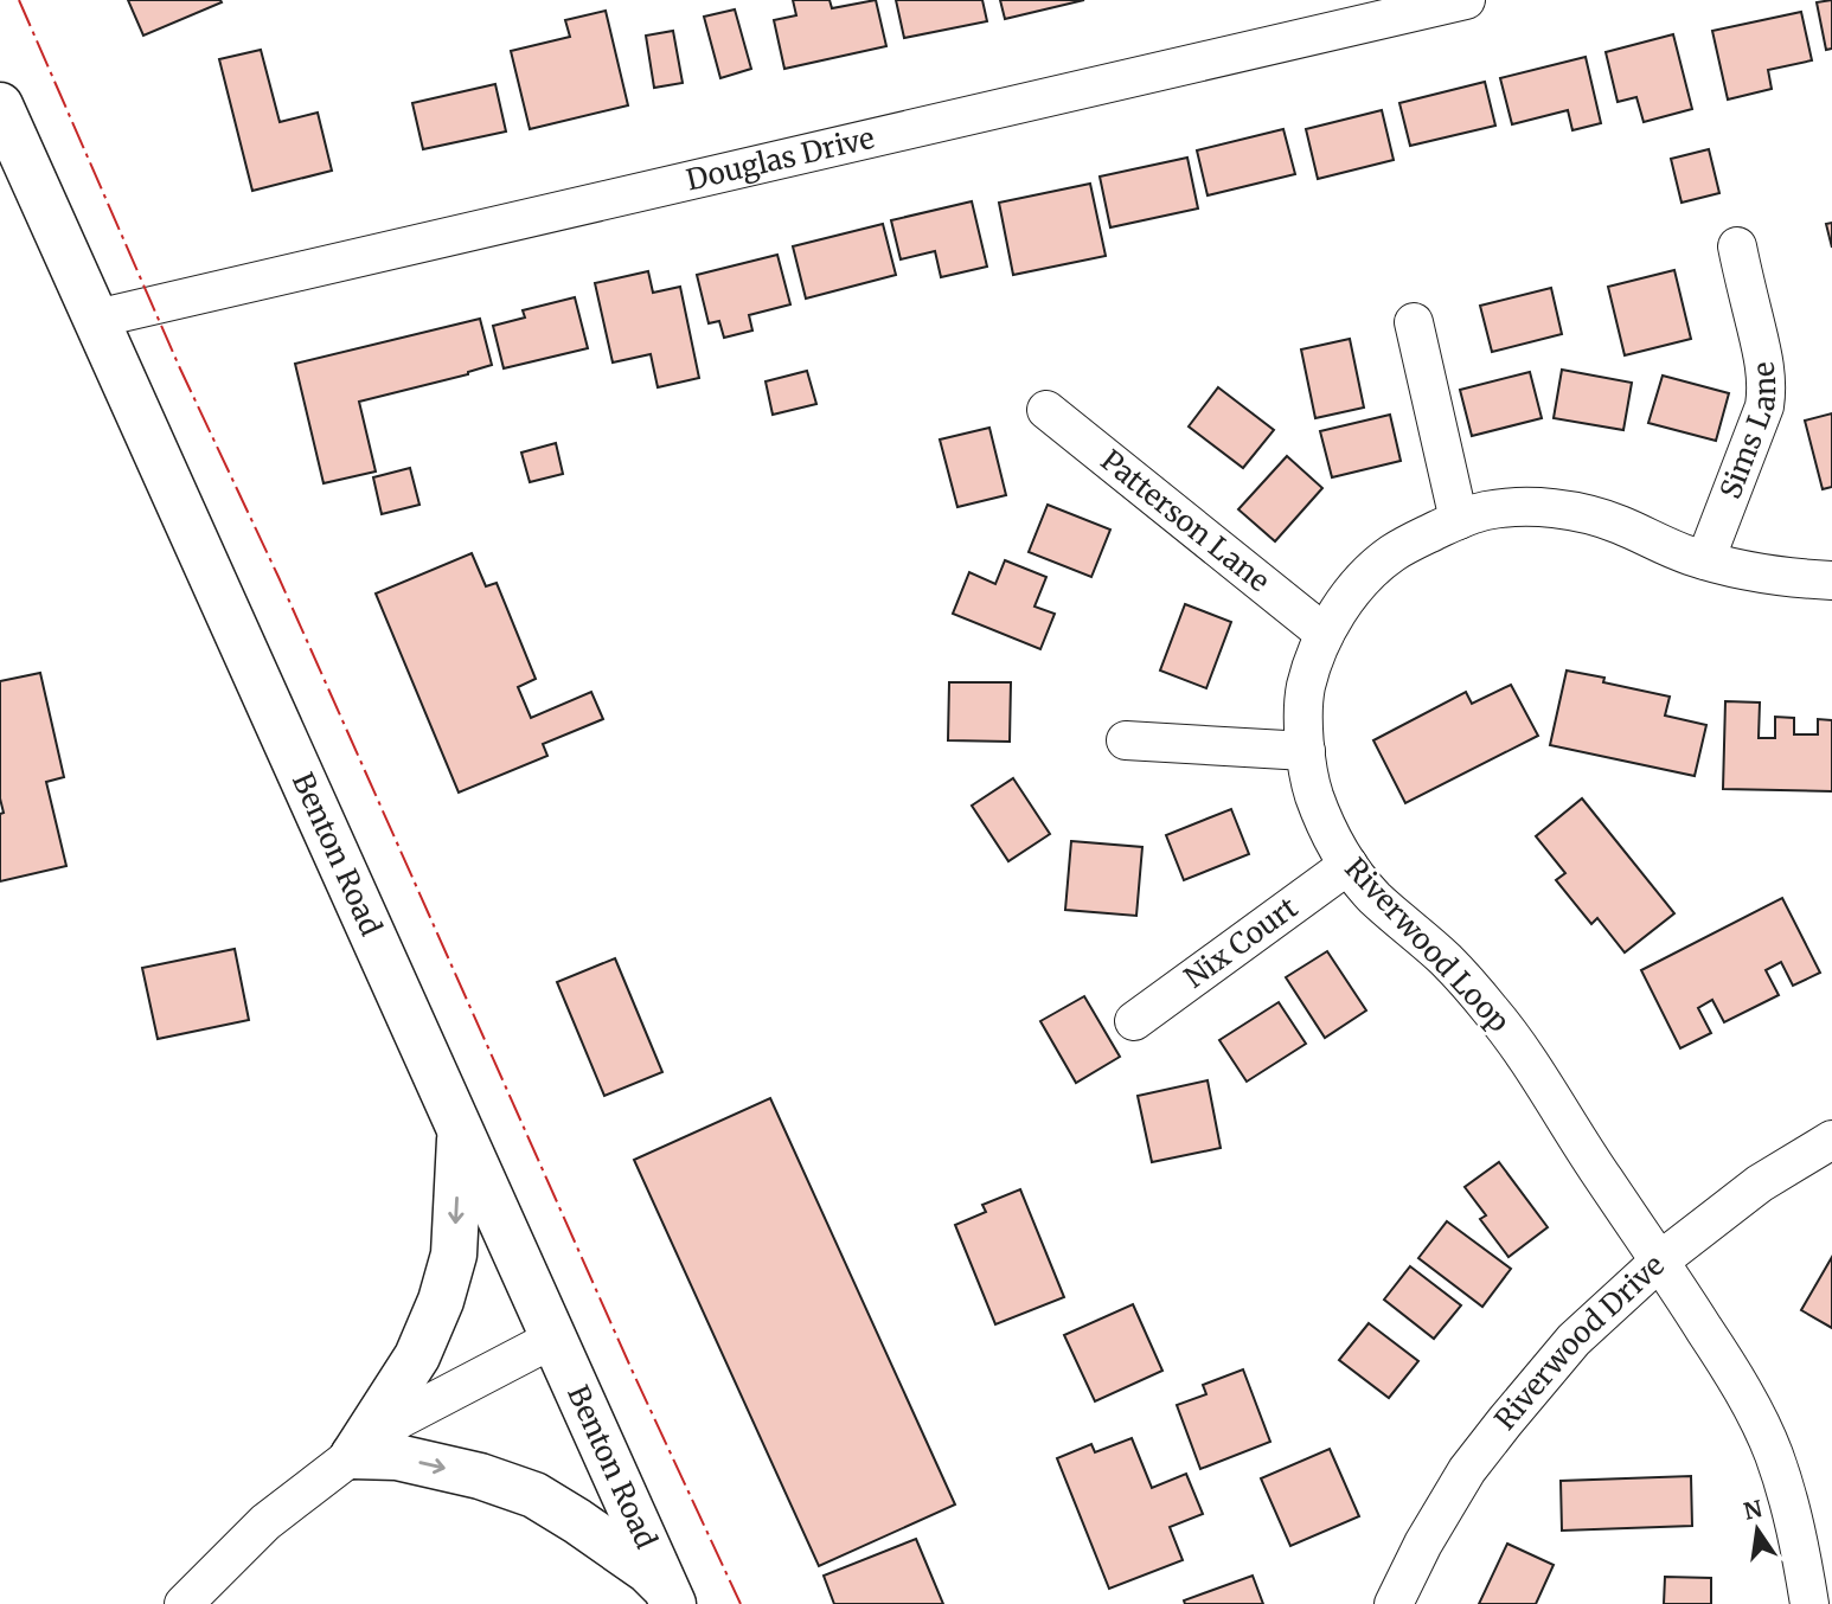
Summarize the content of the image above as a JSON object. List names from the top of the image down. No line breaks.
{"streets":{"main road":["Benton Road"],"street":["Douglas Drive","Sims Lane","Patterson Lane","Nix Court","Riverwood Loop","Riverwood Drive"]},"crossings":[["Douglas Drive","Benton Road"],["Sims Lane","Riverwood Loop"],["Patterson Lane","Riverwood Loop"],["Nix Court","Riverwood Loop"],["Riverwood Loop","Riverwood Drive"]],"north":"top"}
